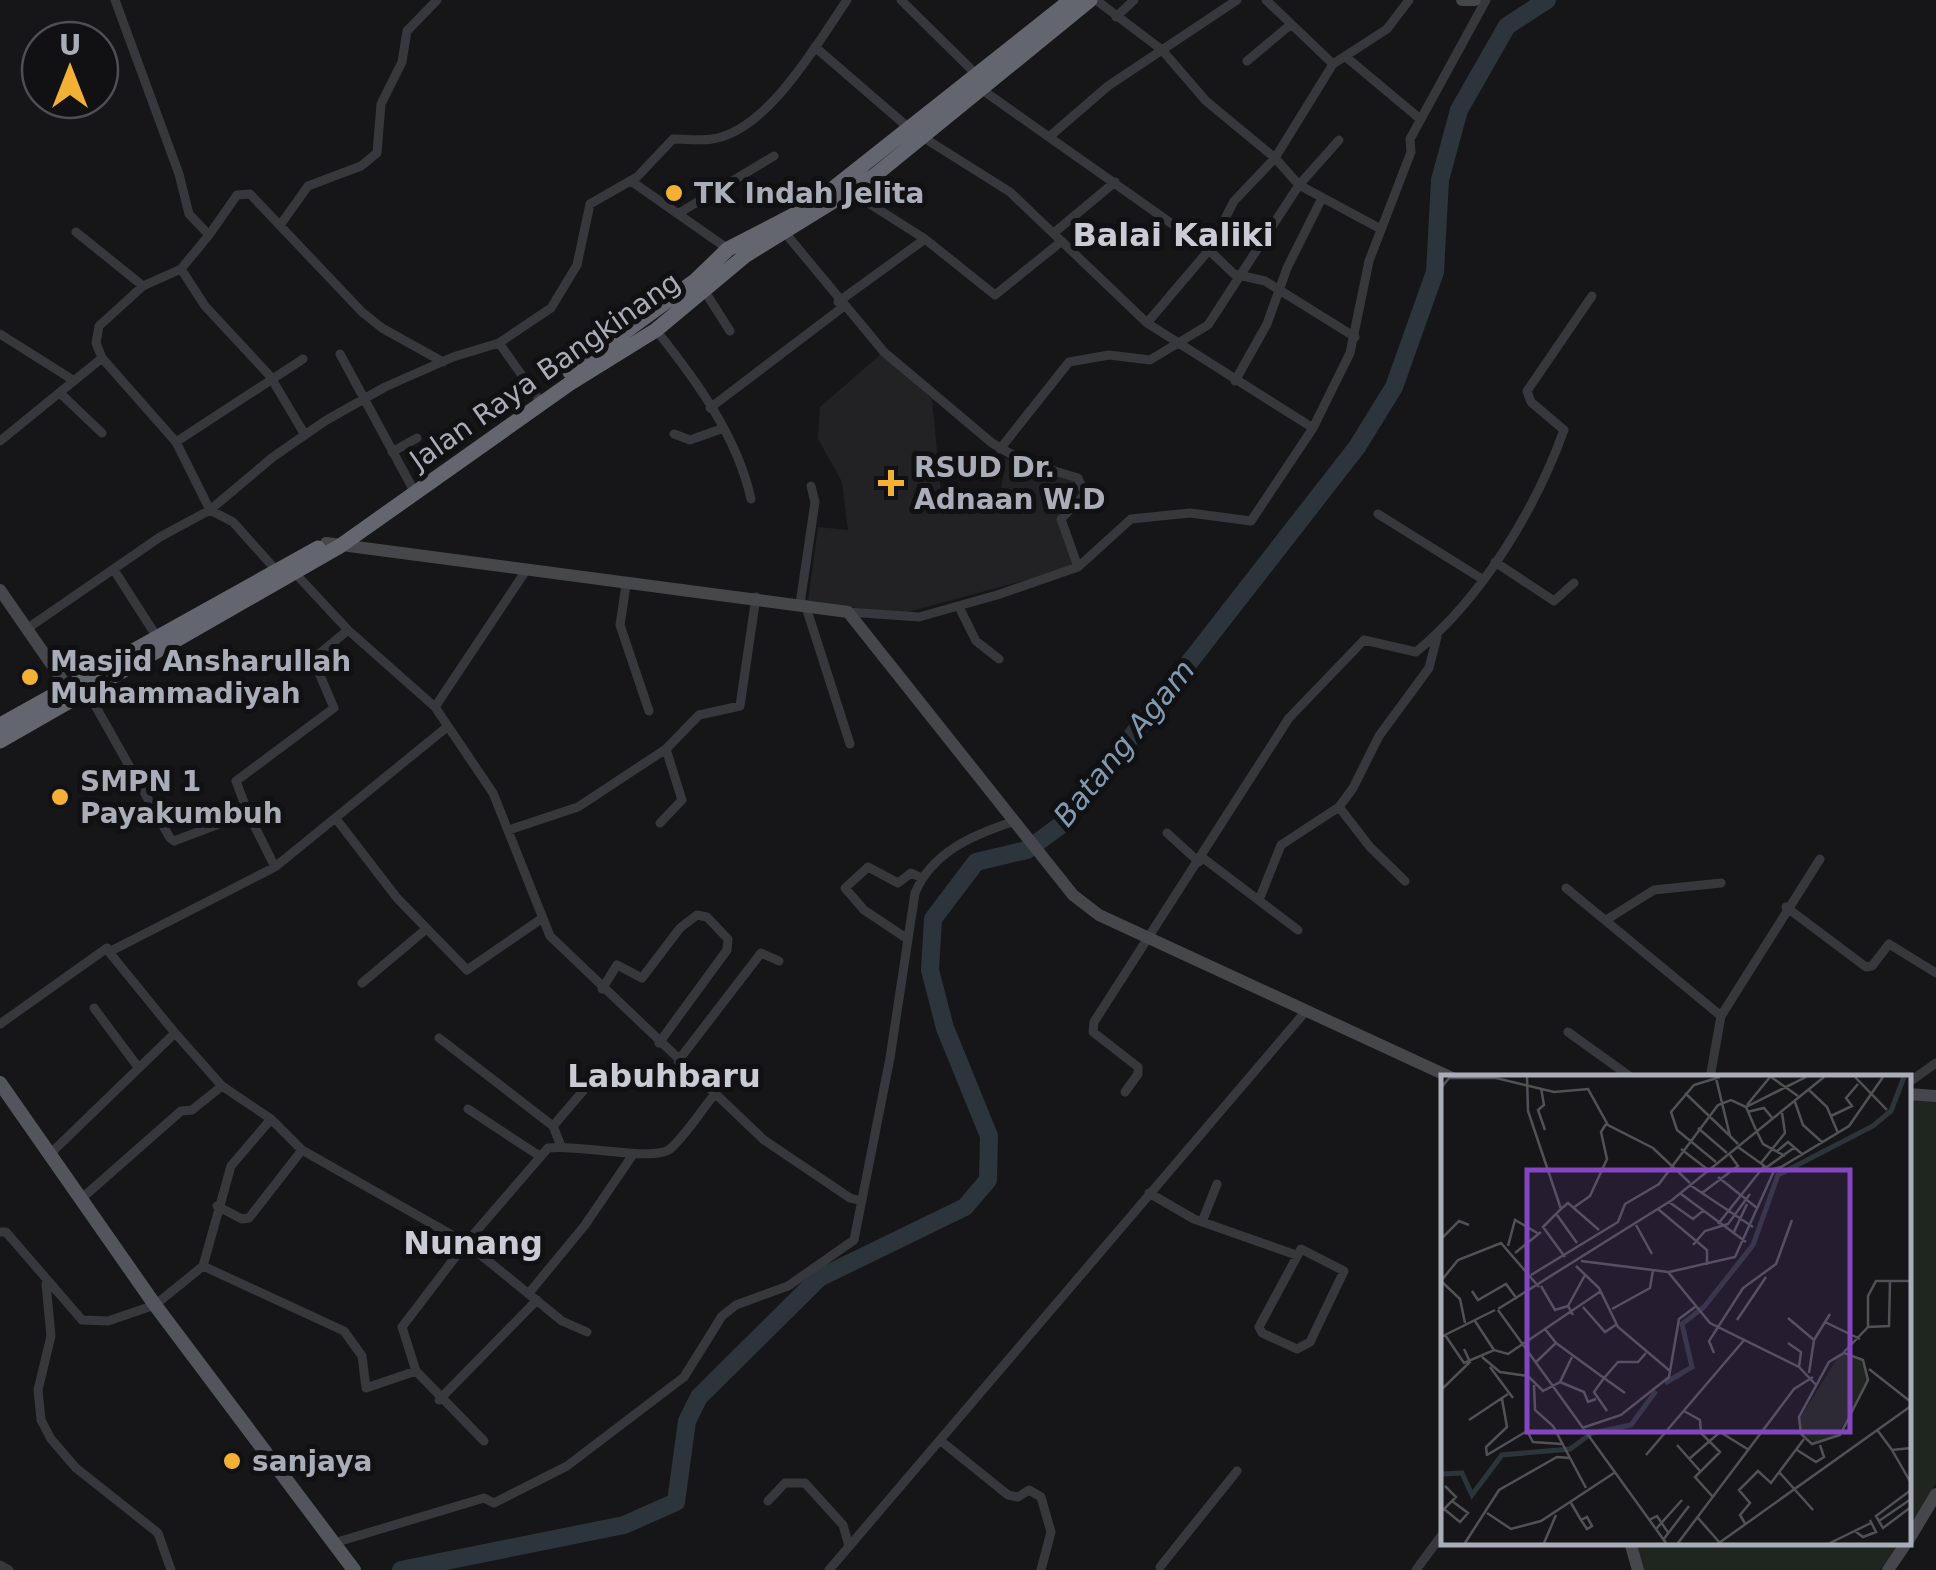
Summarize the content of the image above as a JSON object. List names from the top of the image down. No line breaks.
{"streets":{"highway":["Jalan Raya Bangkinang"]},"districts":["Balai Kaliki","Labuhbaru","Nunang"],"water":["Batang Agam"],"places":{"other":["TK Indah Jelita","Masjid Ansharullah Muhammadiyah","SMPN 1 Payakumbuh","sanjaya"],"health":["RSUD Dr. Adnaan W.D"]},"north":"top"}
